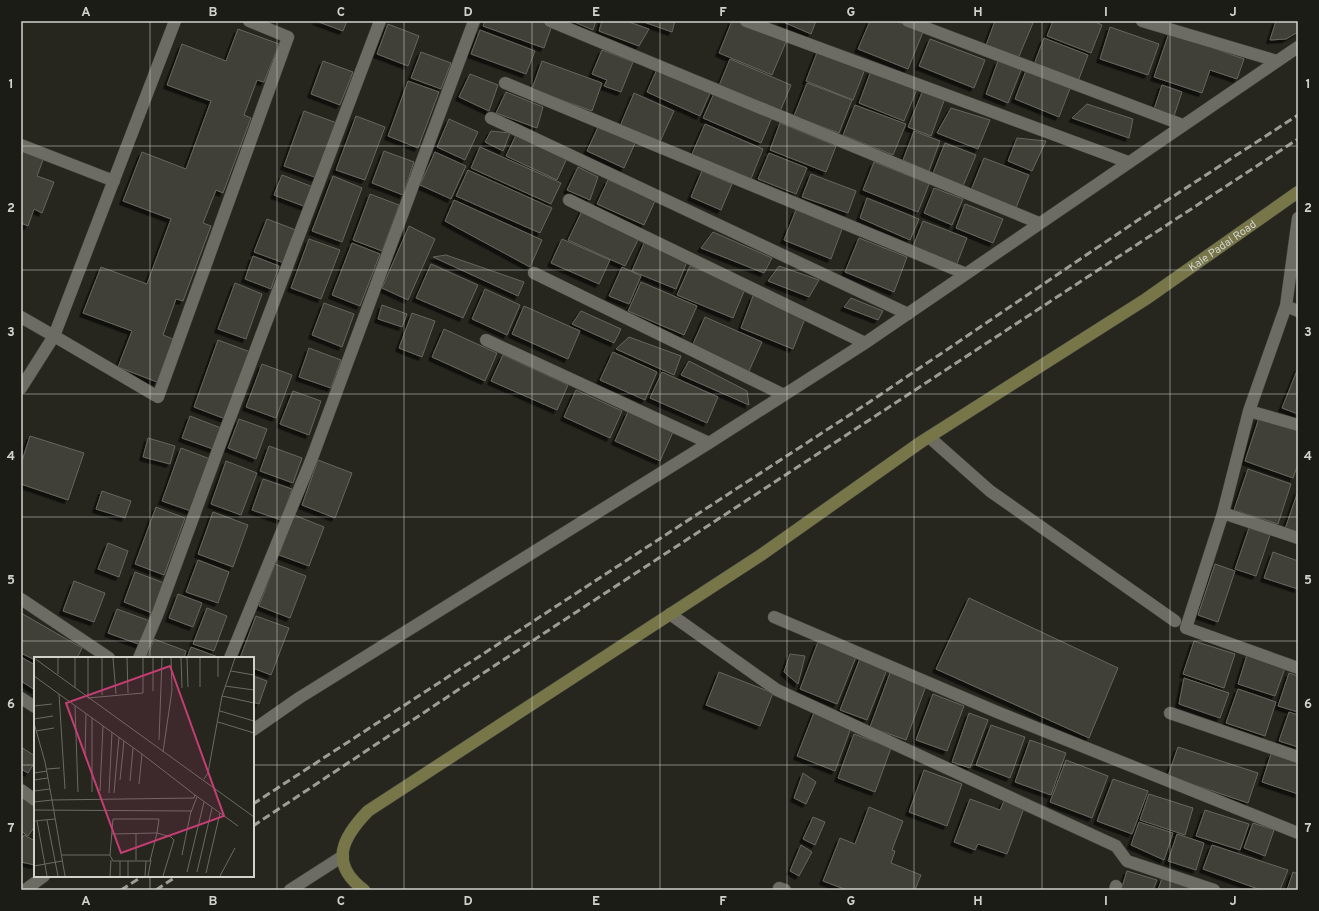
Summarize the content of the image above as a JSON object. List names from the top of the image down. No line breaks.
{"streets":{"street":["Kale Padal Road"]},"grid":{"columns":["A","B","C","D","E","F","G","H","I","J"],"rows":["1","2","3","4","5","6","7"]}}
